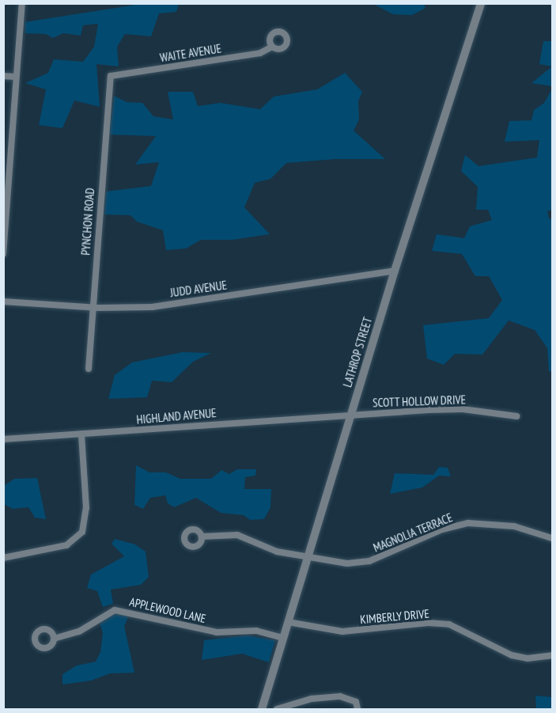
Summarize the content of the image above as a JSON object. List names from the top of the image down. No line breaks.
{"streets":{"street":["WAITE AVENUE","PYNCHON ROAD","JUDD AVENUE","LATHROP STREET","SCOTT HOLLOW DRIVE","HIGHLAND AVENUE","MAGNOLIA TERRACE","APPLEWOOD LANE","KIMBERLY DRIVE"]},"crossings":[["WAITE AVENUE","PYNCHON ROAD"],["PYNCHON ROAD","JUDD AVENUE"],["JUDD AVENUE","LATHROP STREET"],["LATHROP STREET","SCOTT HOLLOW DRIVE"],["LATHROP STREET","HIGHLAND AVENUE"],["LATHROP STREET","MAGNOLIA TERRACE"],["LATHROP STREET","APPLEWOOD LANE"],["LATHROP STREET","KIMBERLY DRIVE"],["SCOTT HOLLOW DRIVE","HIGHLAND AVENUE"]]}
